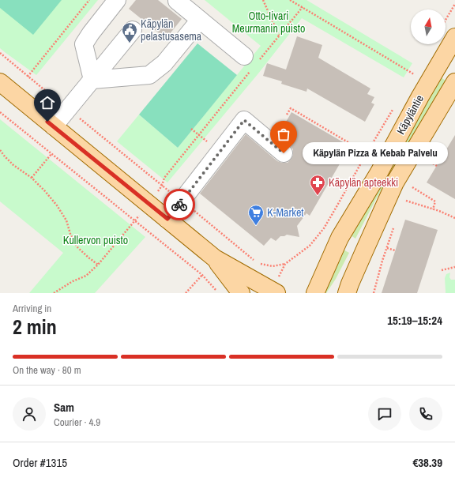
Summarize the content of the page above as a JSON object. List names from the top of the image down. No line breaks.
{"streets":{"main road":["Käpyläntie"]},"parks":["Otto-Iivari Meurmanin puisto","Kullervon puisto"],"places":{"public building":["Käpylän pelastusasema"],"other":["Käpylän Pizza & Kebab Palvelu"],"pharmacy":["Käpylän apteekki"],"supermarket":["K-Market"]},"north":"top","page":{"bubble":"Käpylän Pizza & Kebab Palvelu","heading":["2 min","Arriving in","15:19–15:24"],"panel":["Sam","Courier · 4.9","Order #1315","€38.39"],"bar":"On the way · 80 m"}}
